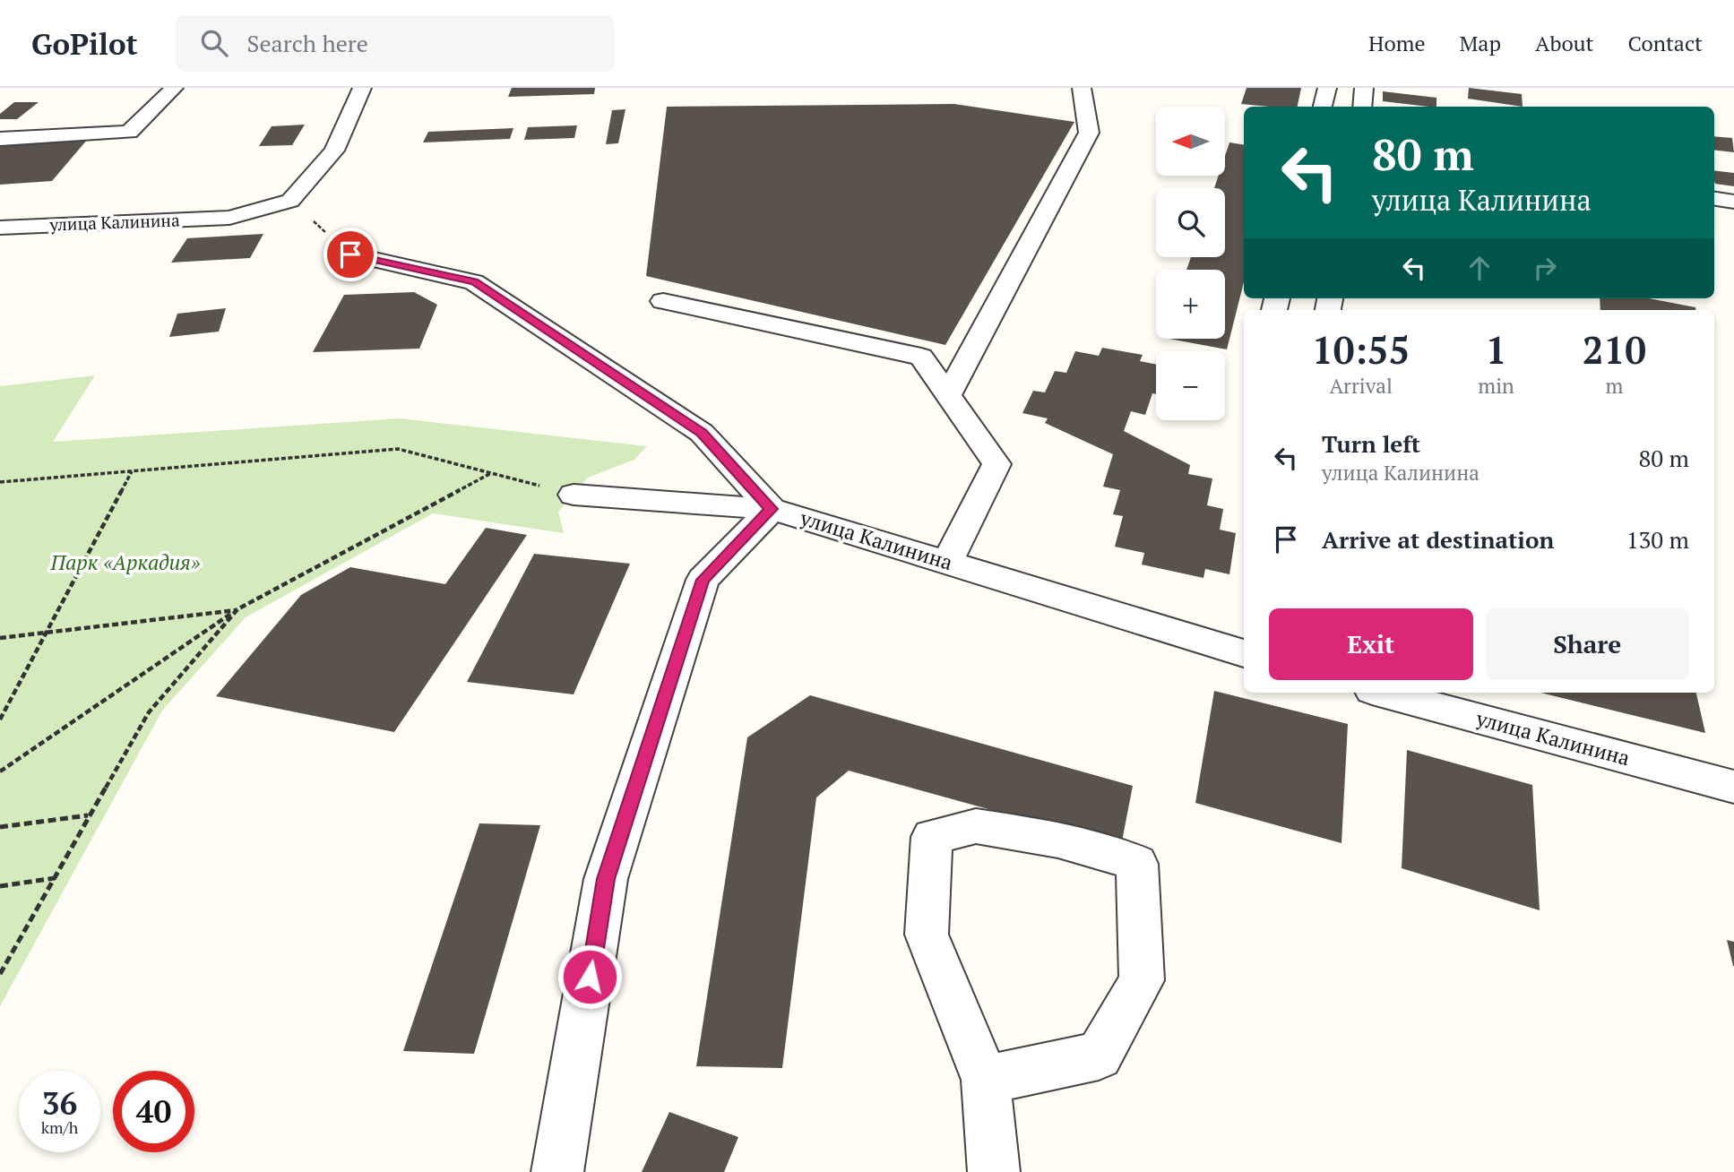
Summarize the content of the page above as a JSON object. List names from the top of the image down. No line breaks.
{"streets":{"street":["улица Калинина"]},"parks":["Парк «Аркадия»"],"north":"left","page":{"header":"GoPilot","search":"Search here","nav":["Home","Map","About","Contact"],"map_buttons":["+","−"],"turn":["80 m","улица Калинина"],"eta":["10:55","Arrival","1","min","210","m"],"list":[{"name":"Turn left","note":"улица Калинина","value":"80 m"},{"name":"Arrive at destination","value":"130 m"}],"buttons":["Exit","Share"],"speed":"36 km/h","limit":"40"}}
